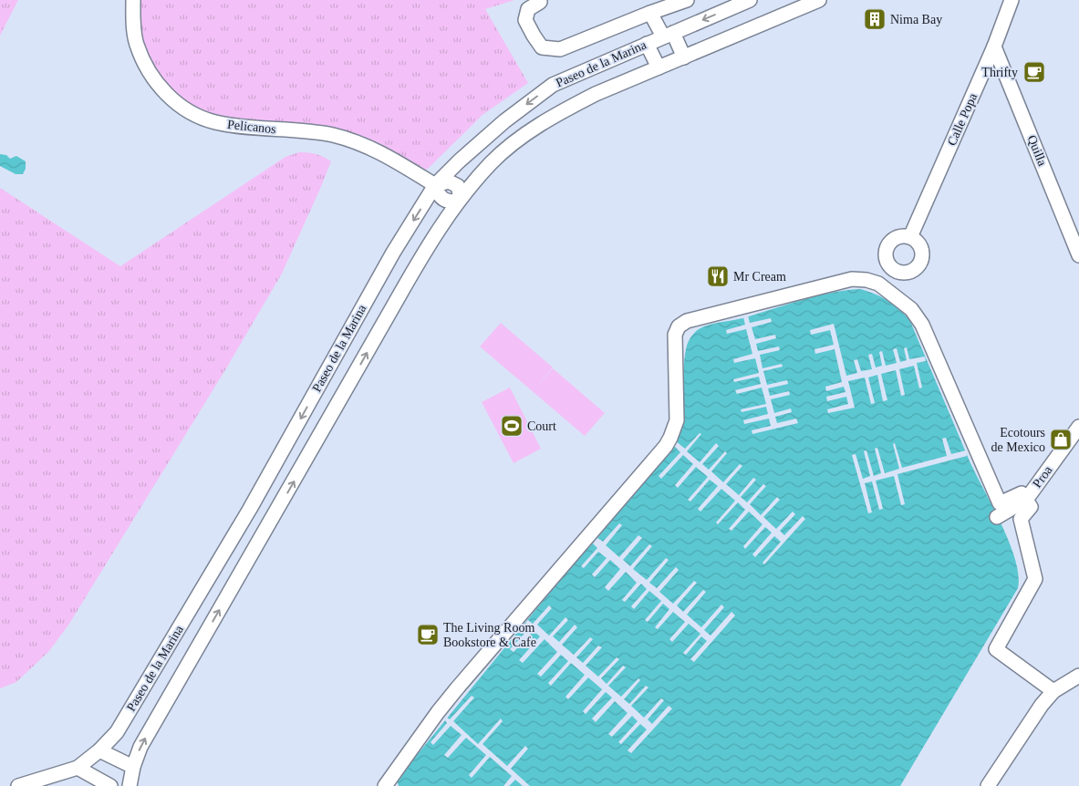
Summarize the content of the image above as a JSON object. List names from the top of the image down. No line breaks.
{"streets":{"street":["Paseo de la Marina","Calle Popa","Pelicanos","Quilla","Proa"]},"crossings":[["Paseo de la Marina","Pelicanos"],["Calle Popa","Quilla"]],"places":{"building":["Nima Bay"],"cafe":["Thrifty","The Living Room Bookstore & Cafe"],"restaurant":["Mr Cream"],"sports":["Court"],"shop":["Ecotours de Mexico"]}}
